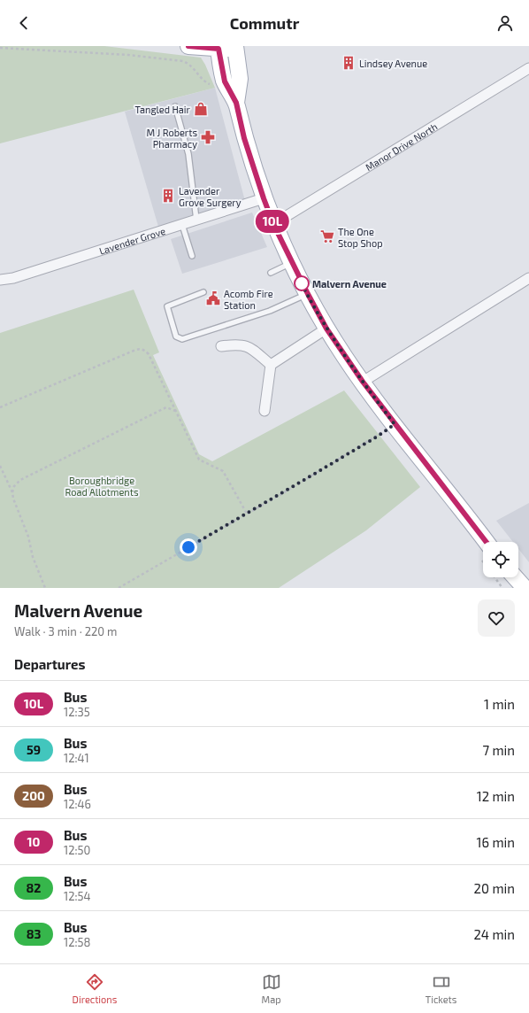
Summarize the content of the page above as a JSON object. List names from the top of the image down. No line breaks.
{"streets":{"street":["Manor Drive North","Lavender Grove"]},"parks":["Boroughbridge Road Allotments"],"places":{"building":["Lindsey Avenue","Lavender Grove Surgery"],"shop":["Tangled Hair"],"pharmacy":["M J Roberts Pharmacy"],"supermarket":["The One Stop Shop"],"other":["Malvern Avenue"],"public building":["Acomb Fire Station"]},"lines":["bus line 10L"],"page":{"header":"Commutr","on_map":"10L","heading":[["Malvern Avenue","Walk · 3 min · 220 m"],"Departures"],"list":[{"mark":"10L","name":"Bus","note":"12:35","value":"1 min"},{"mark":"59","name":"Bus","note":"12:41","value":"7 min"},{"mark":"200","name":"Bus","note":"12:46","value":"12 min"},{"mark":"10","name":"Bus","note":"12:50","value":"16 min"},{"mark":"82","name":"Bus","note":"12:54","value":"20 min"},{"mark":"83","name":"Bus","note":"12:58","value":"24 min"}],"tabs":["Directions","Map","Tickets"]}}
